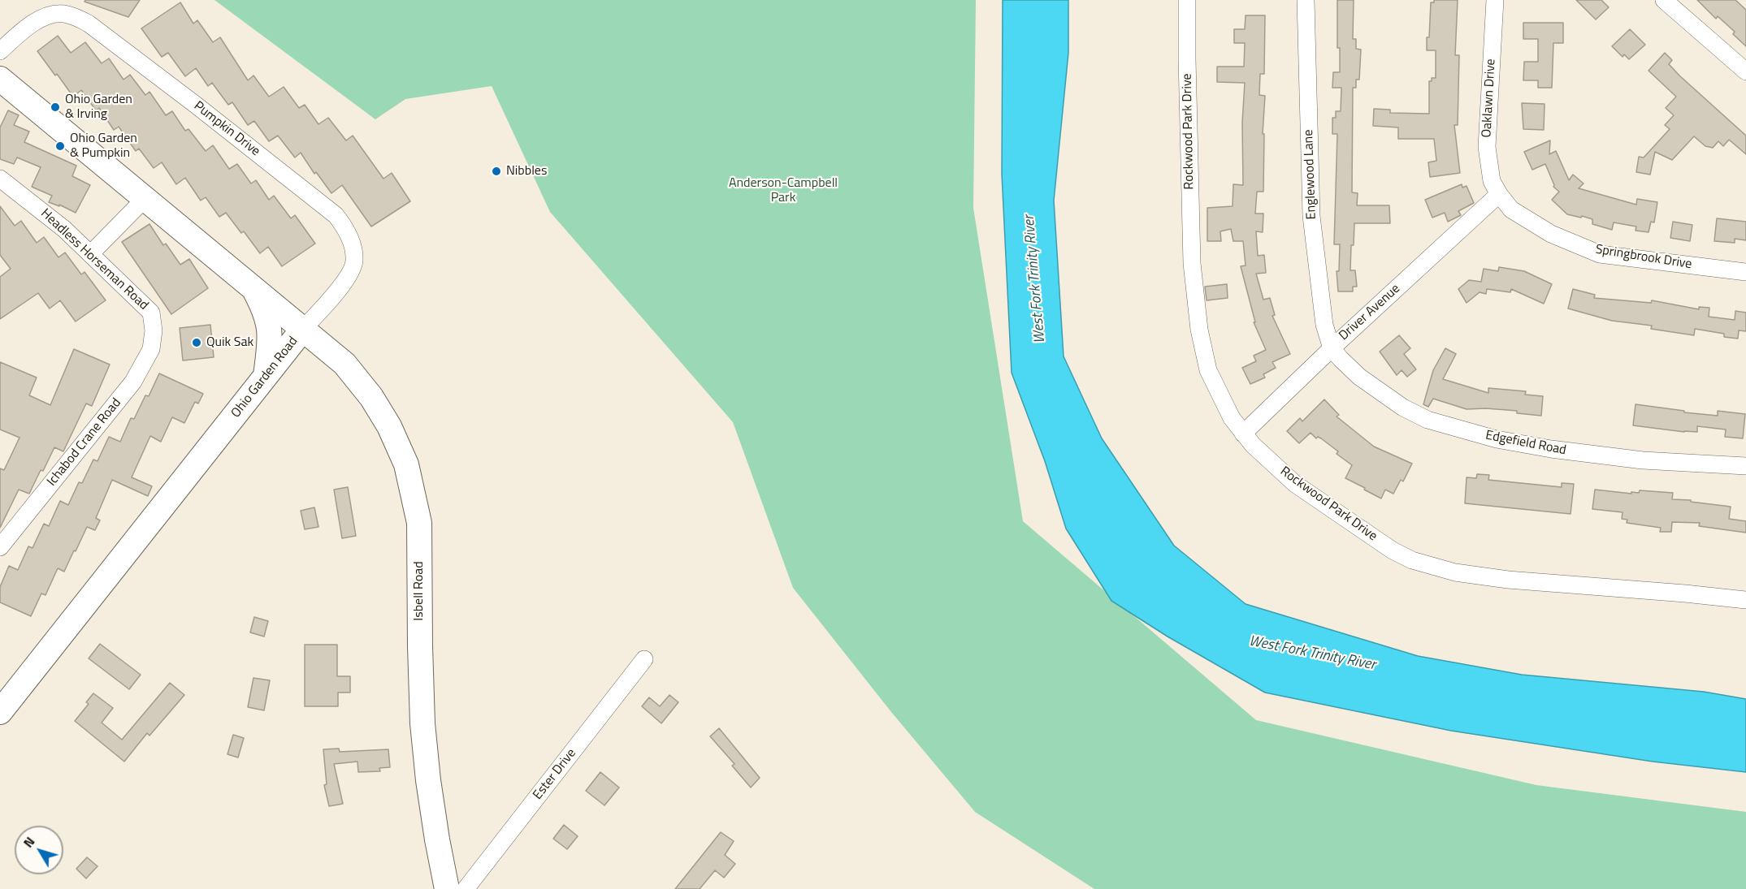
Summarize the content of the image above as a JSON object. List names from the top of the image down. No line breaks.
{"streets":{"street":["Oaklawn Drive","Pumpkin Drive","Rockwood Park Drive","Englewood Lane","Springbrook Drive","Headless Horseman Road","Driver Avenue","Ohio Garden Road","Ichabod Crane Road","Edgefield Road","Isbell Road","Ester Drive"]},"crossings":[["Oaklawn Drive","Springbrook Drive"],["Oaklawn Drive","Driver Avenue"],["Pumpkin Drive","Ohio Garden Road"],["Pumpkin Drive","Isbell Road"],["Rockwood Park Drive","Driver Avenue"],["Englewood Lane","Driver Avenue"],["Englewood Lane","Edgefield Road"],["Springbrook Drive","Driver Avenue"],["Headless Horseman Road","Ichabod Crane Road"],["Driver Avenue","Edgefield Road"],["Ohio Garden Road","Isbell Road"]],"water":["West Fork Trinity River"],"parks":["Anderson-Campbell Park"],"places":["Ohio Garden & Irving","Ohio Garden & Pumpkin","Nibbles","Quik Sak"],"north":"top left"}
